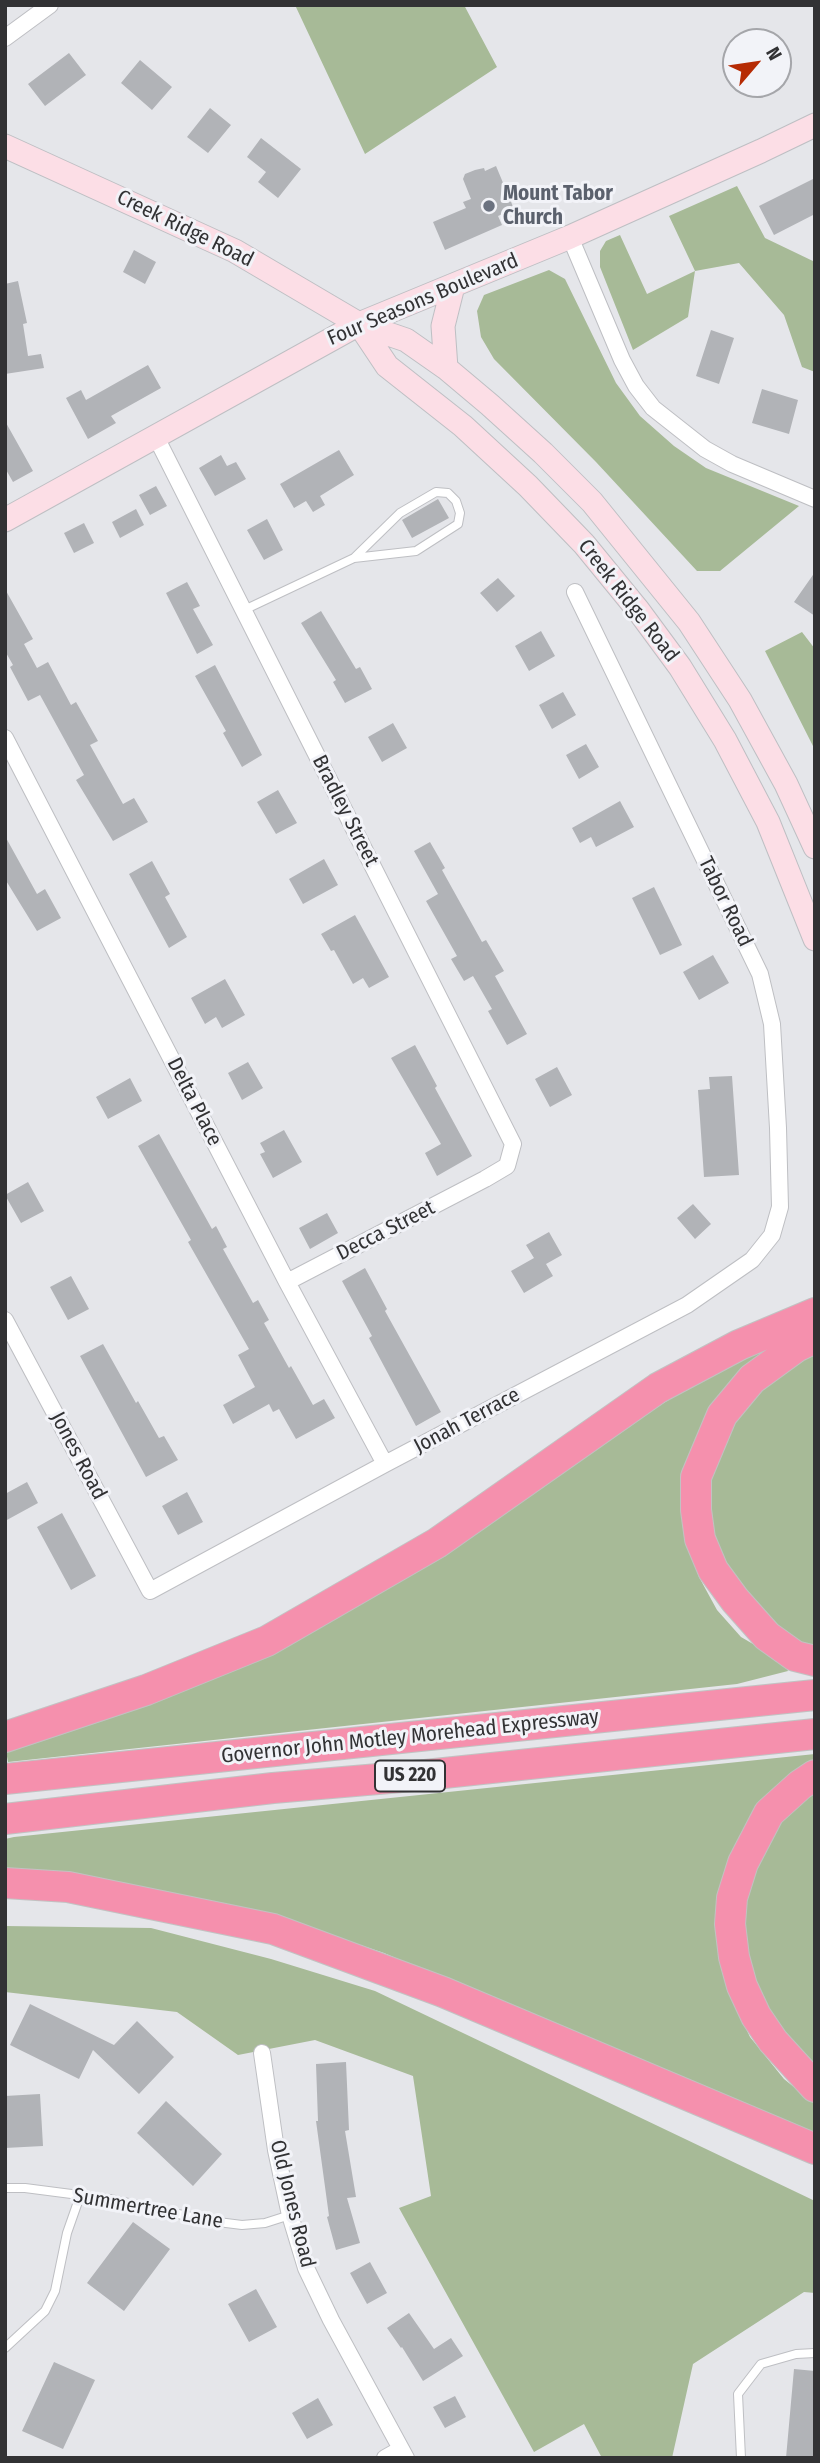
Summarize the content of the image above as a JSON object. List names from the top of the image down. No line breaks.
{"streets":{"highway":["Governor John Motley Morehead Expressway","US 220"],"main road":["Creek Ridge Road","Four Seasons Boulevard"],"street":["Bradley Street","Tabor Road","Delta Place","Decca Street","Jonah Terrace","Jones Road","Old Jones Road"],"lane":["Summertree Lane"]},"crossings":[["Creek Ridge Road","Four Seasons Boulevard"],["Four Seasons Boulevard","Bradley Street"],["Bradley Street","Decca Street"],["Tabor Road","Jonah Terrace"],["Delta Place","Decca Street"],["Delta Place","Jonah Terrace"],["Jonah Terrace","Jones Road"],["Old Jones Road","Summertree Lane"]],"places":["Mount Tabor Church"],"north":"top right"}
